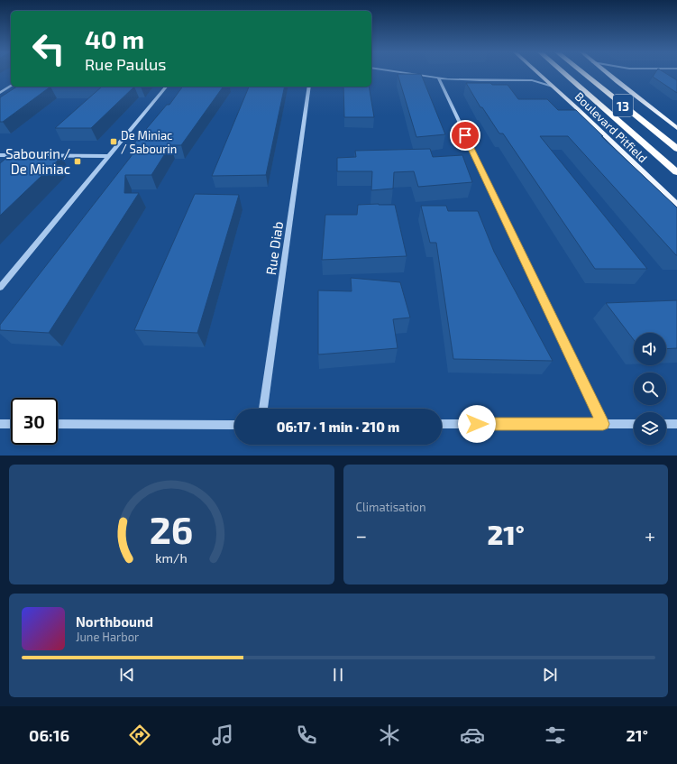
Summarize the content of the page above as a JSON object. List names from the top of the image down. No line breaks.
{"streets":{"highway":["13"],"main road":["Boulevard Pitfield"],"street":["Rue Diab"]},"places":{"transit":["De Miniac / Sabourin","Sabourin / De Miniac"]},"page":{"turn":["40 m","Rue Paulus"],"limit":"30","trip":"06:17 · 1 min · 210 m","tile":"Climatisation","heat":["−","21°","+"],"song":["Northbound","June Harbor"],"tabs":["06:16","21°"],"gauge":["26","km/h"]}}
